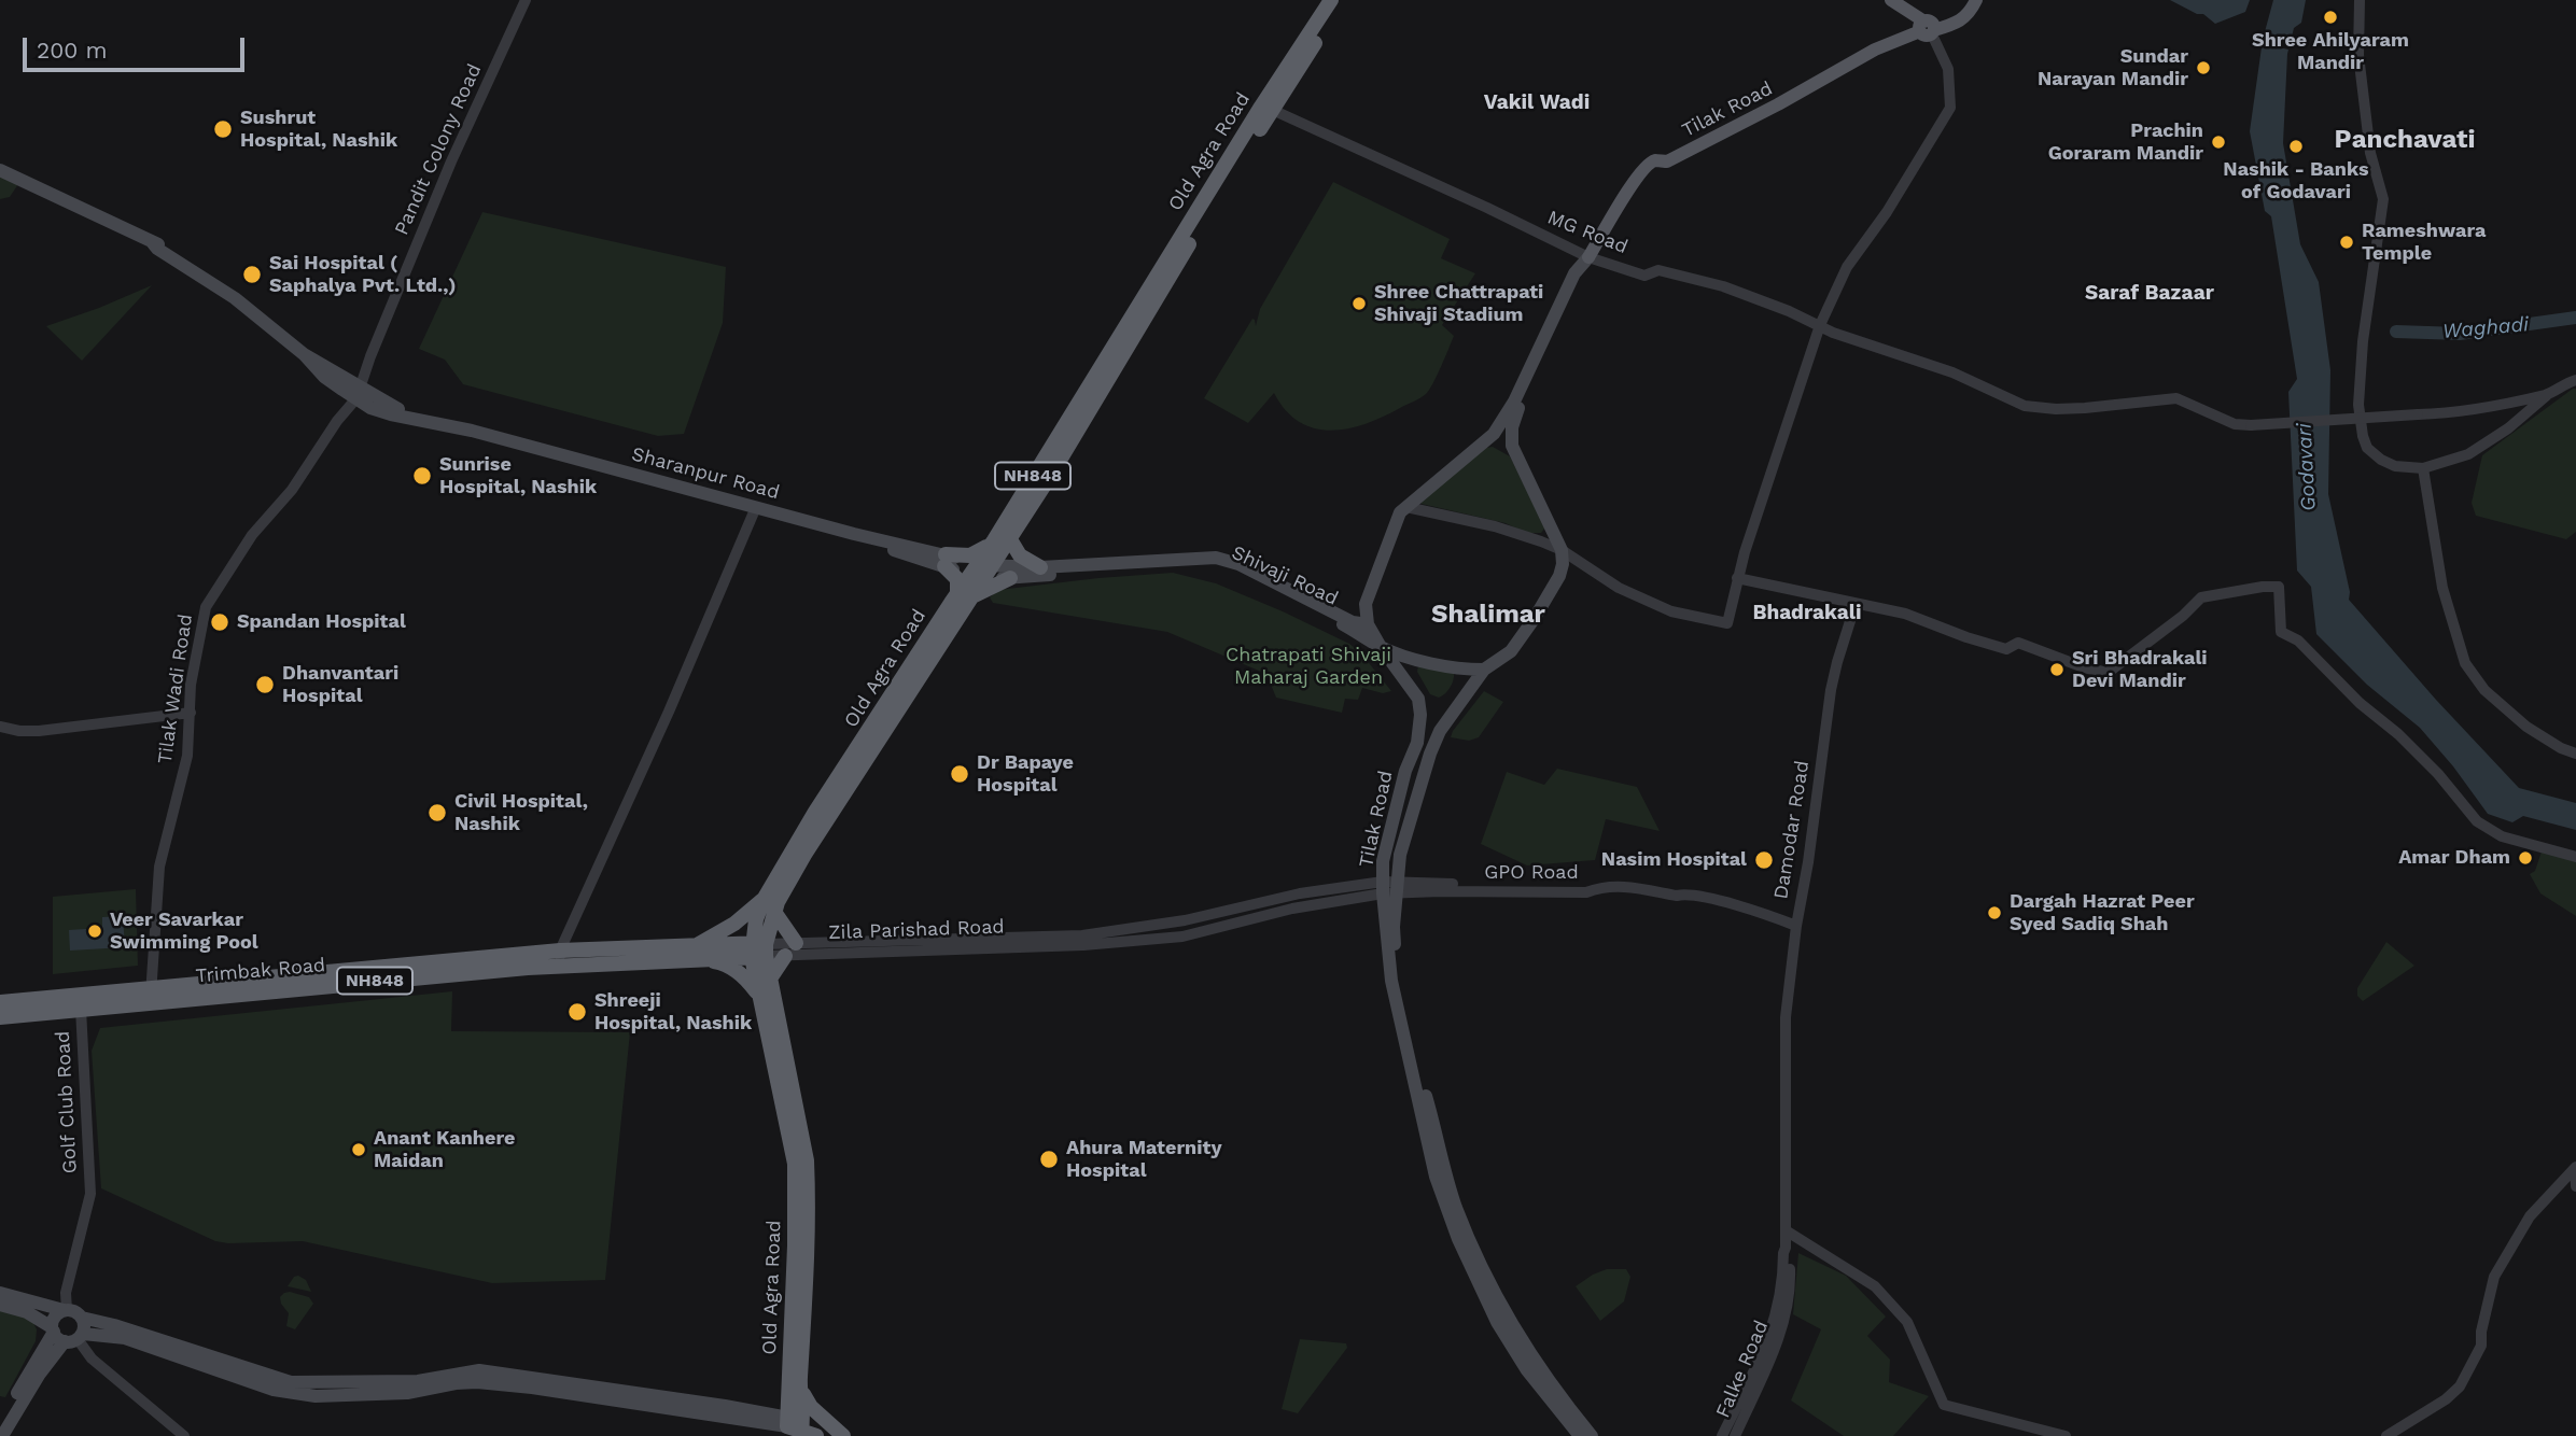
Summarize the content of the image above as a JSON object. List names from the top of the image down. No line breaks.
{"streets":{"highway":["Old Agra Road","NH848","Trimbak Road"],"main road":["Tilak Road","Sharanpur Road","Shivaji Road"],"street":["Pandit Colony Road","MG Road","Tilak Wadi Road","Damodar Road","GPO Road","Zila Parishad Road","Golf Club Road","Falke Road"]},"crossings":[["Tilak Road","MG Road"],["Tilak Road","Shivaji Road"],["Tilak Road","GPO Road"],["Pandit Colony Road","Sharanpur Road"],["Pandit Colony Road","Tilak Wadi Road"],["Old Agra Road","MG Road"],["Old Agra Road","Sharanpur Road"],["Old Agra Road","Shivaji Road"],["Old Agra Road","Zila Parishad Road"],["Sharanpur Road","Shivaji Road"],["Sharanpur Road","Tilak Wadi Road"],["Tilak Wadi Road","Trimbak Road"],["Damodar Road","GPO Road"],["Damodar Road","Falke Road"],["GPO Road","Zila Parishad Road"],["Trimbak Road","Golf Club Road"]],"districts":["Vakil Wadi","Panchavati","Saraf Bazaar","Bhadrakali","Shalimar"],"water":["Waghadi","Godavari"],"parks":["Chatrapati Shivaji Maharaj Garden"],"places":["Shree Ahilyaram Mandir","Sundar Narayan Mandir","Sushrut Hospital, Nashik","Prachin Goraram Mandir","Nashik - Banks of Godavari","Rameshwara Temple","Sai Hospital ( Saphalya Pvt. Ltd.,)","Shree Chattrapati Shivaji Stadium","Sunrise Hospital, Nashik","Spandan Hospital","Sri Bhadrakali Devi Mandir","Dhanvantari Hospital","Dr Bapaye Hospital","Civil Hospital, Nashik","Amar Dham","Nasim Hospital","Dargah Hazrat Peer Syed Sadiq Shah","Veer Savarkar Swimming Pool","Shreeji Hospital, Nashik","Anant Kanhere Maidan","Ahura Maternity Hospital"],"scale_bar":"200 m"}
